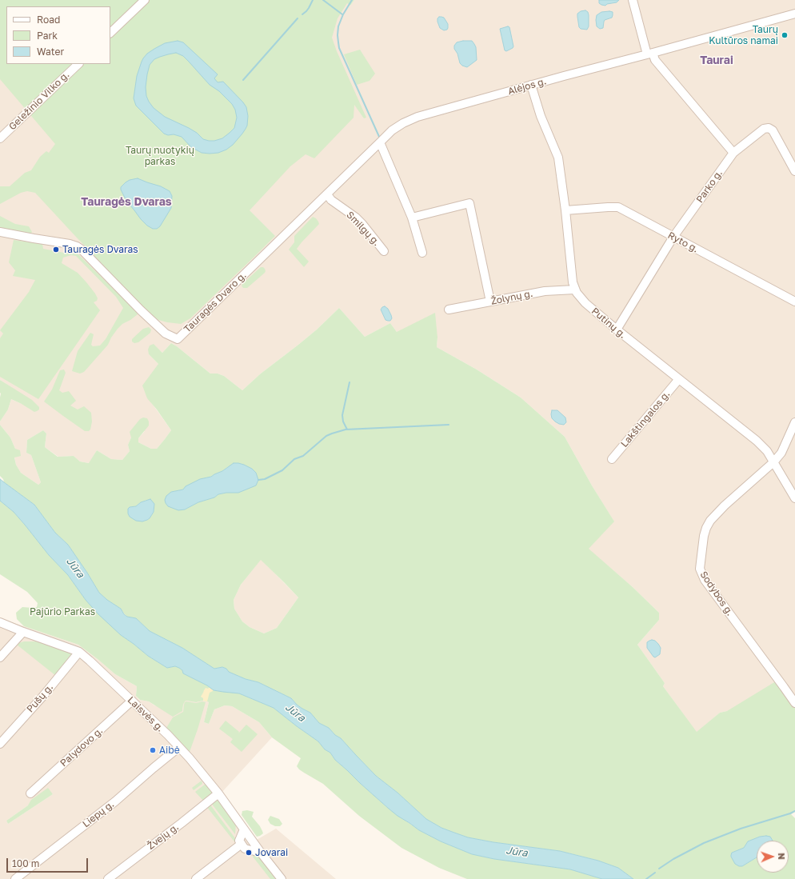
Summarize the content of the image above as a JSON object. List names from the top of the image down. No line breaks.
{"streets":{"street":["Alėjos g.","Geležinio Vilko g.","Parko g.","Smilgų g.","Ryto g.","Žolynų g.","Tauragės Dvaro g.","Putinų g.","Lakštingalos g.","Sodybos g.","Pušų g.","Laisvės g.","Palydovo g.","Liepų g.","Žvejų g."]},"crossings":[["Alėjos g.","Tauragės Dvaro g."],["Alėjos g.","Putinų g."],["Parko g.","Ryto g."],["Parko g.","Putinų g."],["Smilgų g.","Tauragės Dvaro g."],["Ryto g.","Putinų g."],["Žolynų g.","Putinų g."],["Putinų g.","Lakštingalos g."],["Putinų g.","Sodybos g."],["Pušų g.","Laisvės g."],["Laisvės g.","Palydovo g."],["Laisvės g.","Liepų g."],["Laisvės g.","Žvejų g."]],"districts":["Taurai","Tauragės Dvaras"],"water":["Jūra"],"parks":["Taurų nuotykių parkas","Pajūrio Parkas"],"places":["Taurų Kultūros namai","Tauragės Dvaras","Aibė","Jovarai"],"legend":["Road","Park","Water"],"scale_bar":"100 m","north":"right"}
